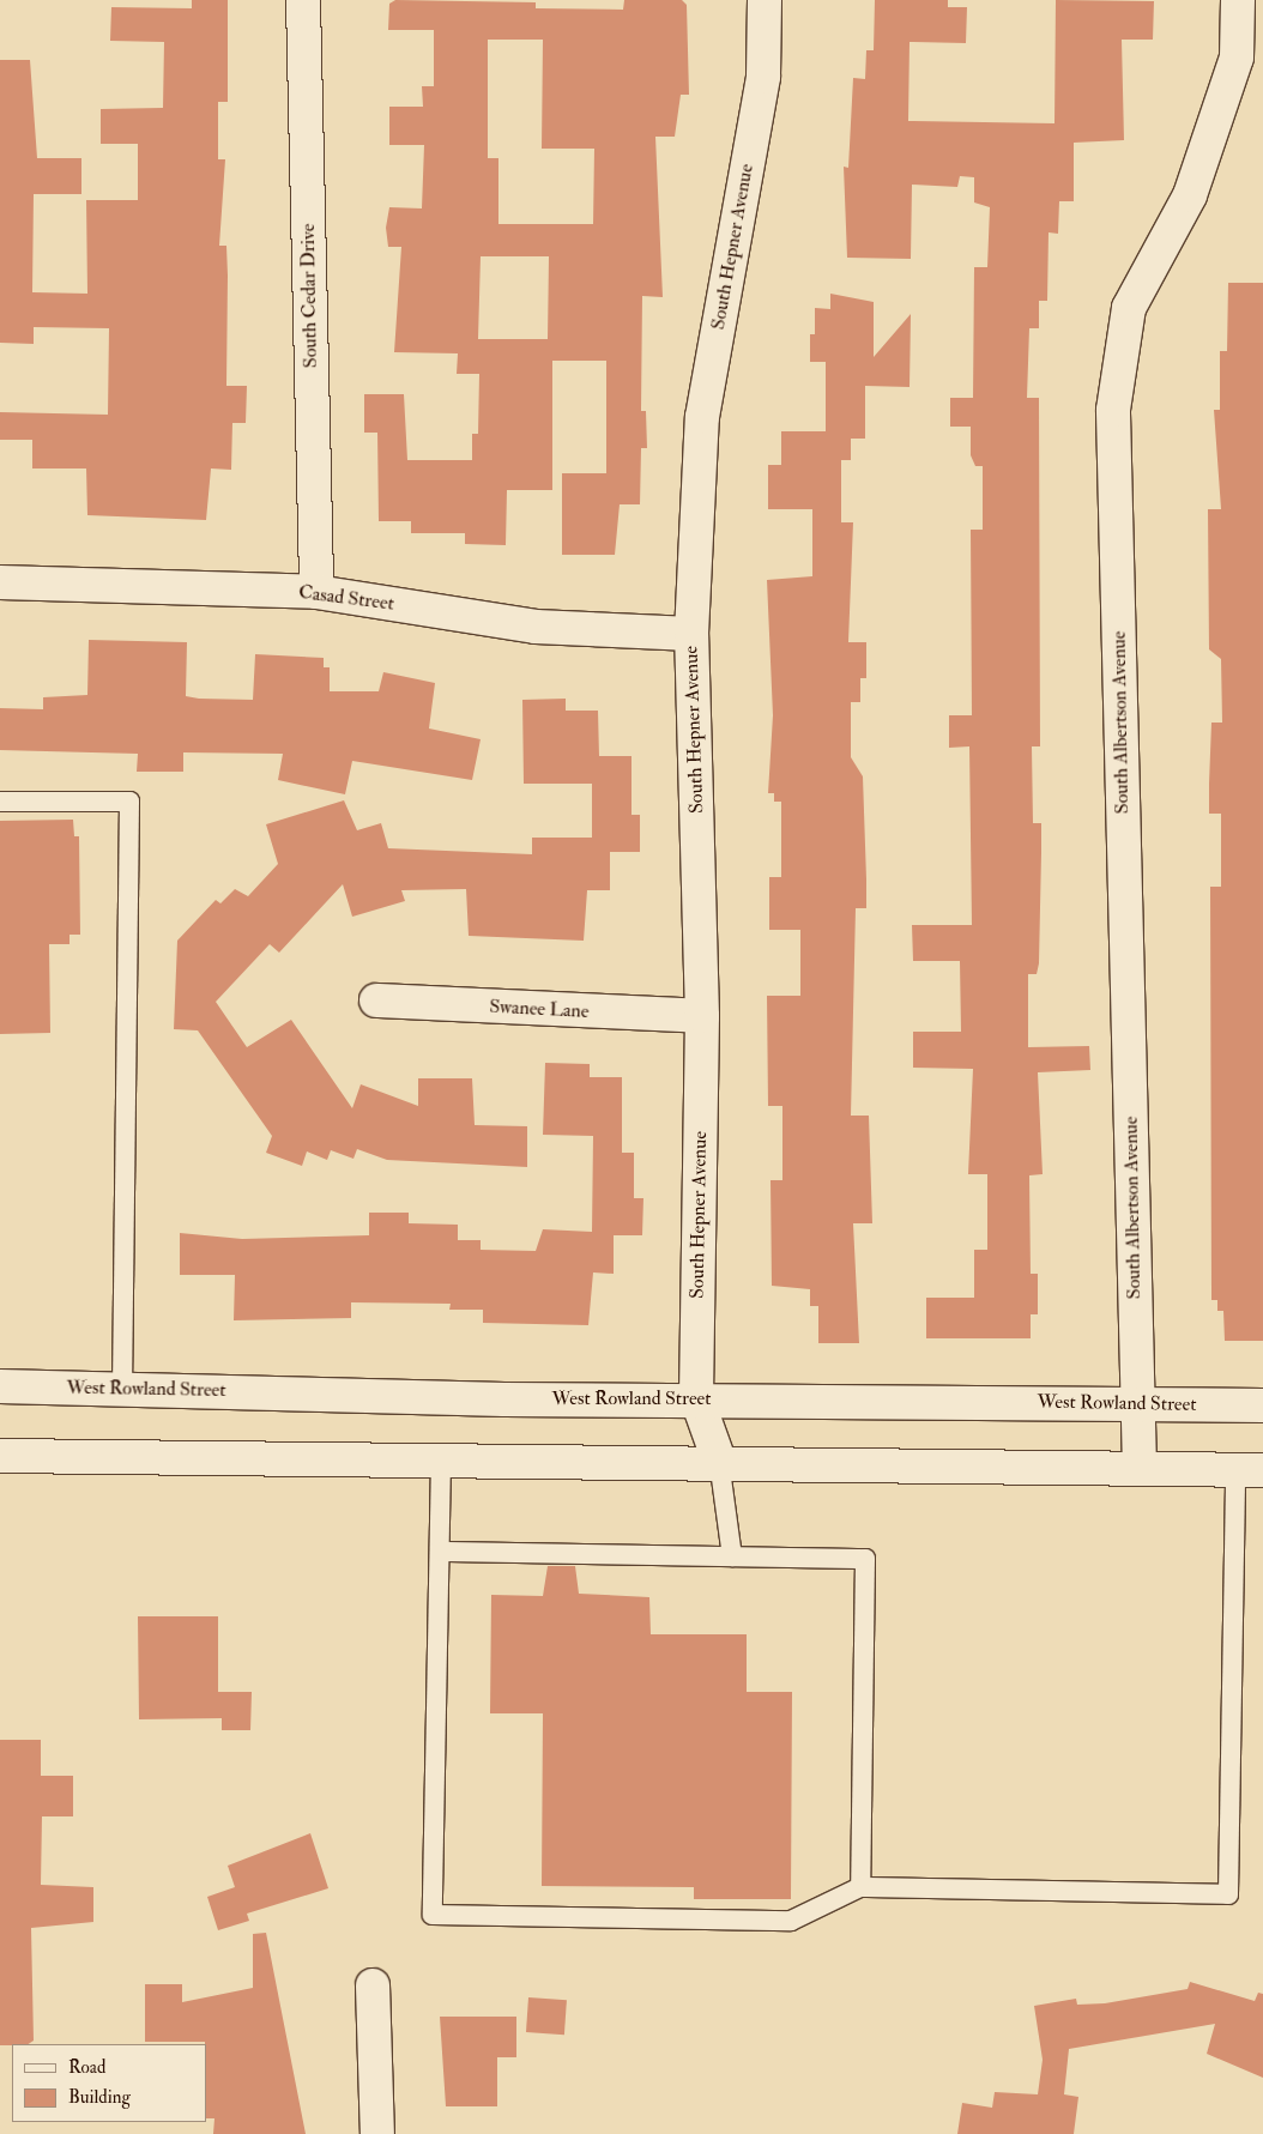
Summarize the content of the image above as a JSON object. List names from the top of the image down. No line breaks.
{"streets":{"street":["South Hepner Avenue","South Cedar Drive","Casad Street","South Albertson Avenue","Swanee Lane","West Rowland Street"]},"crossings":[["South Hepner Avenue","Casad Street"],["South Hepner Avenue","Swanee Lane"],["South Hepner Avenue","West Rowland Street"],["South Cedar Drive","Casad Street"],["South Albertson Avenue","West Rowland Street"]],"legend":["Road","Building"]}
